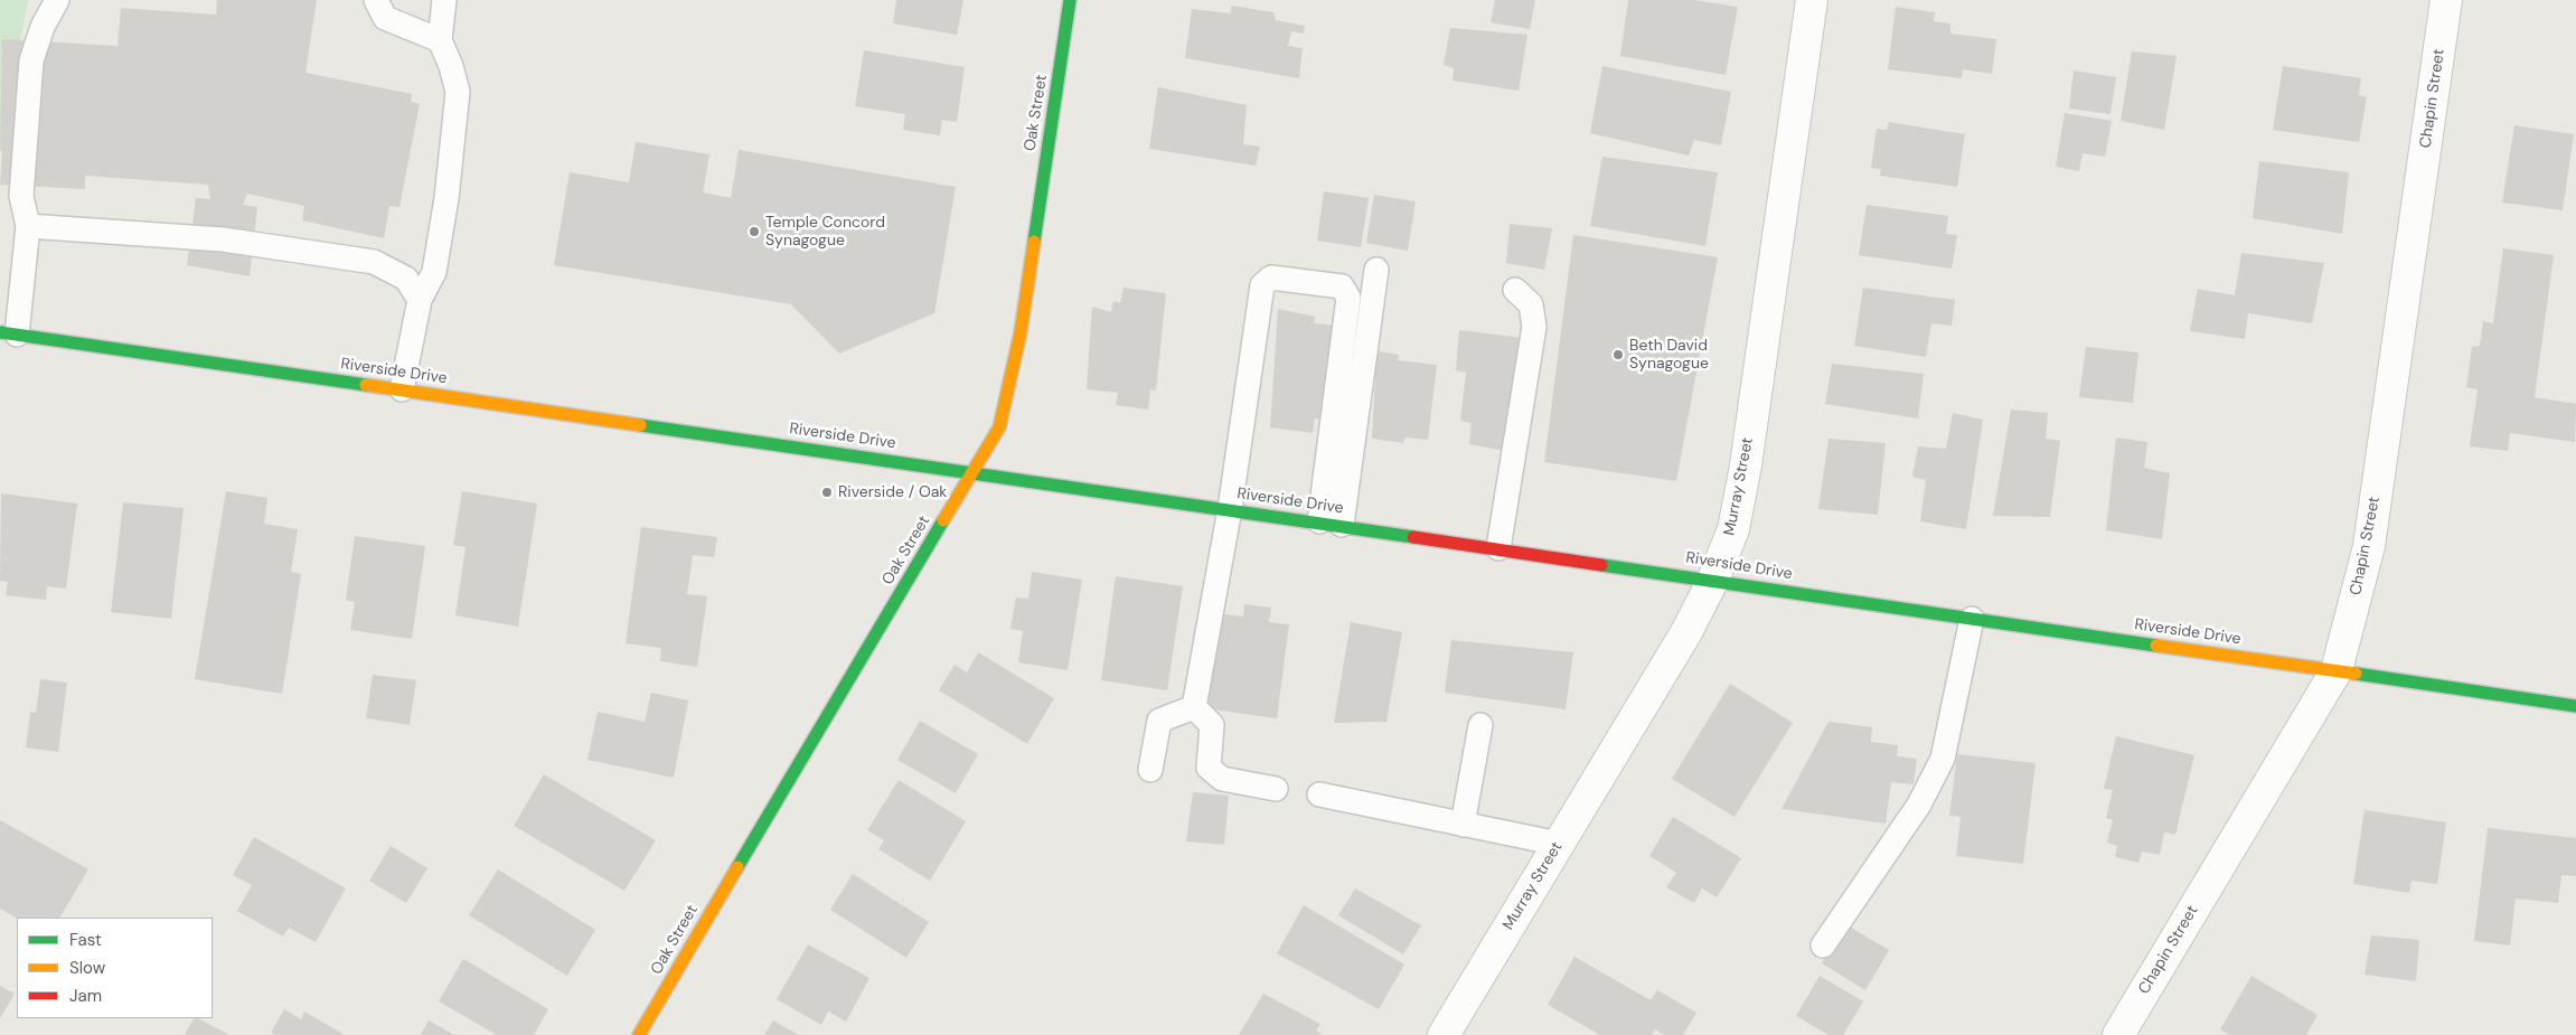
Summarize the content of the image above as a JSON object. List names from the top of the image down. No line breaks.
{"streets":{"main road":["Oak Street","Riverside Drive"],"street":["Chapin Street","Murray Street"]},"crossings":[["Chapin Street","Riverside Drive"],["Oak Street","Riverside Drive"],["Riverside Drive","Murray Street"]],"places":["Temple Concord Synagogue","Beth David Synagogue","Riverside / Oak"],"legend":["Fast","Slow","Jam"]}
